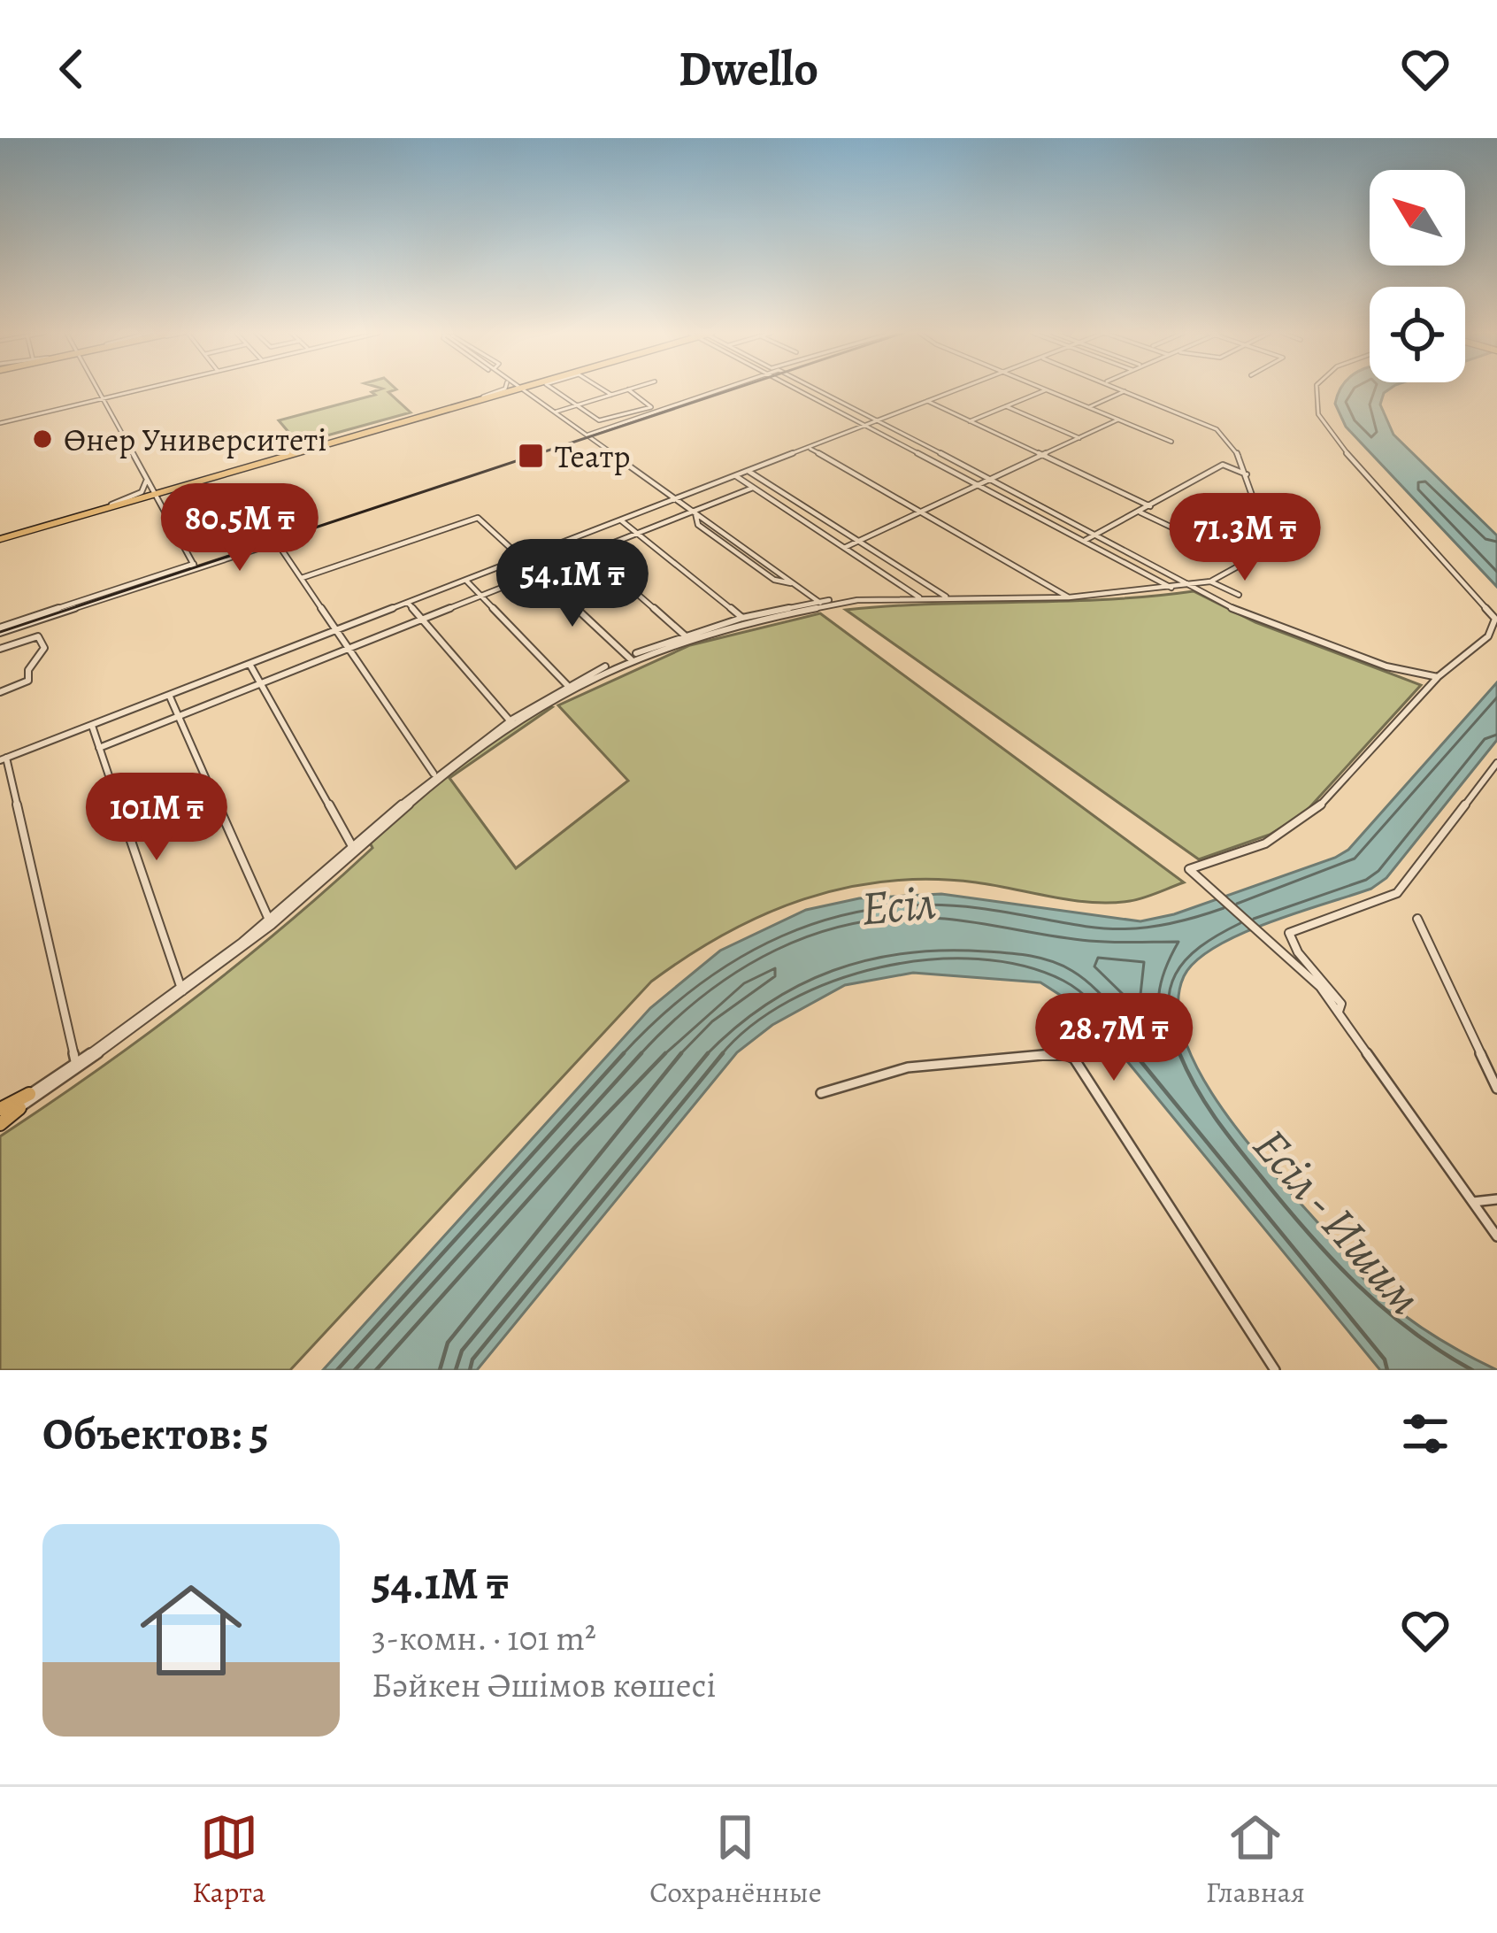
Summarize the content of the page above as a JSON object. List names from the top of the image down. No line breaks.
{"water":["Есіл","Есіл - Ишим"],"places":{"other":["Өнер Университеті"],"transit":["Театр"]},"north":"top left","page":{"header":"Dwello","price":["80.5M ₸","71.3M ₸","54.1M ₸","101M ₸","28.7M ₸"],"heading":"Объектов: 5","list":[{"name":"54.1M ₸","note":"3-комн. · 101 m² · Бәйкен Әшімов көшесі"}],"tabs":["Карта","Сохранённые","Главная"]}}
